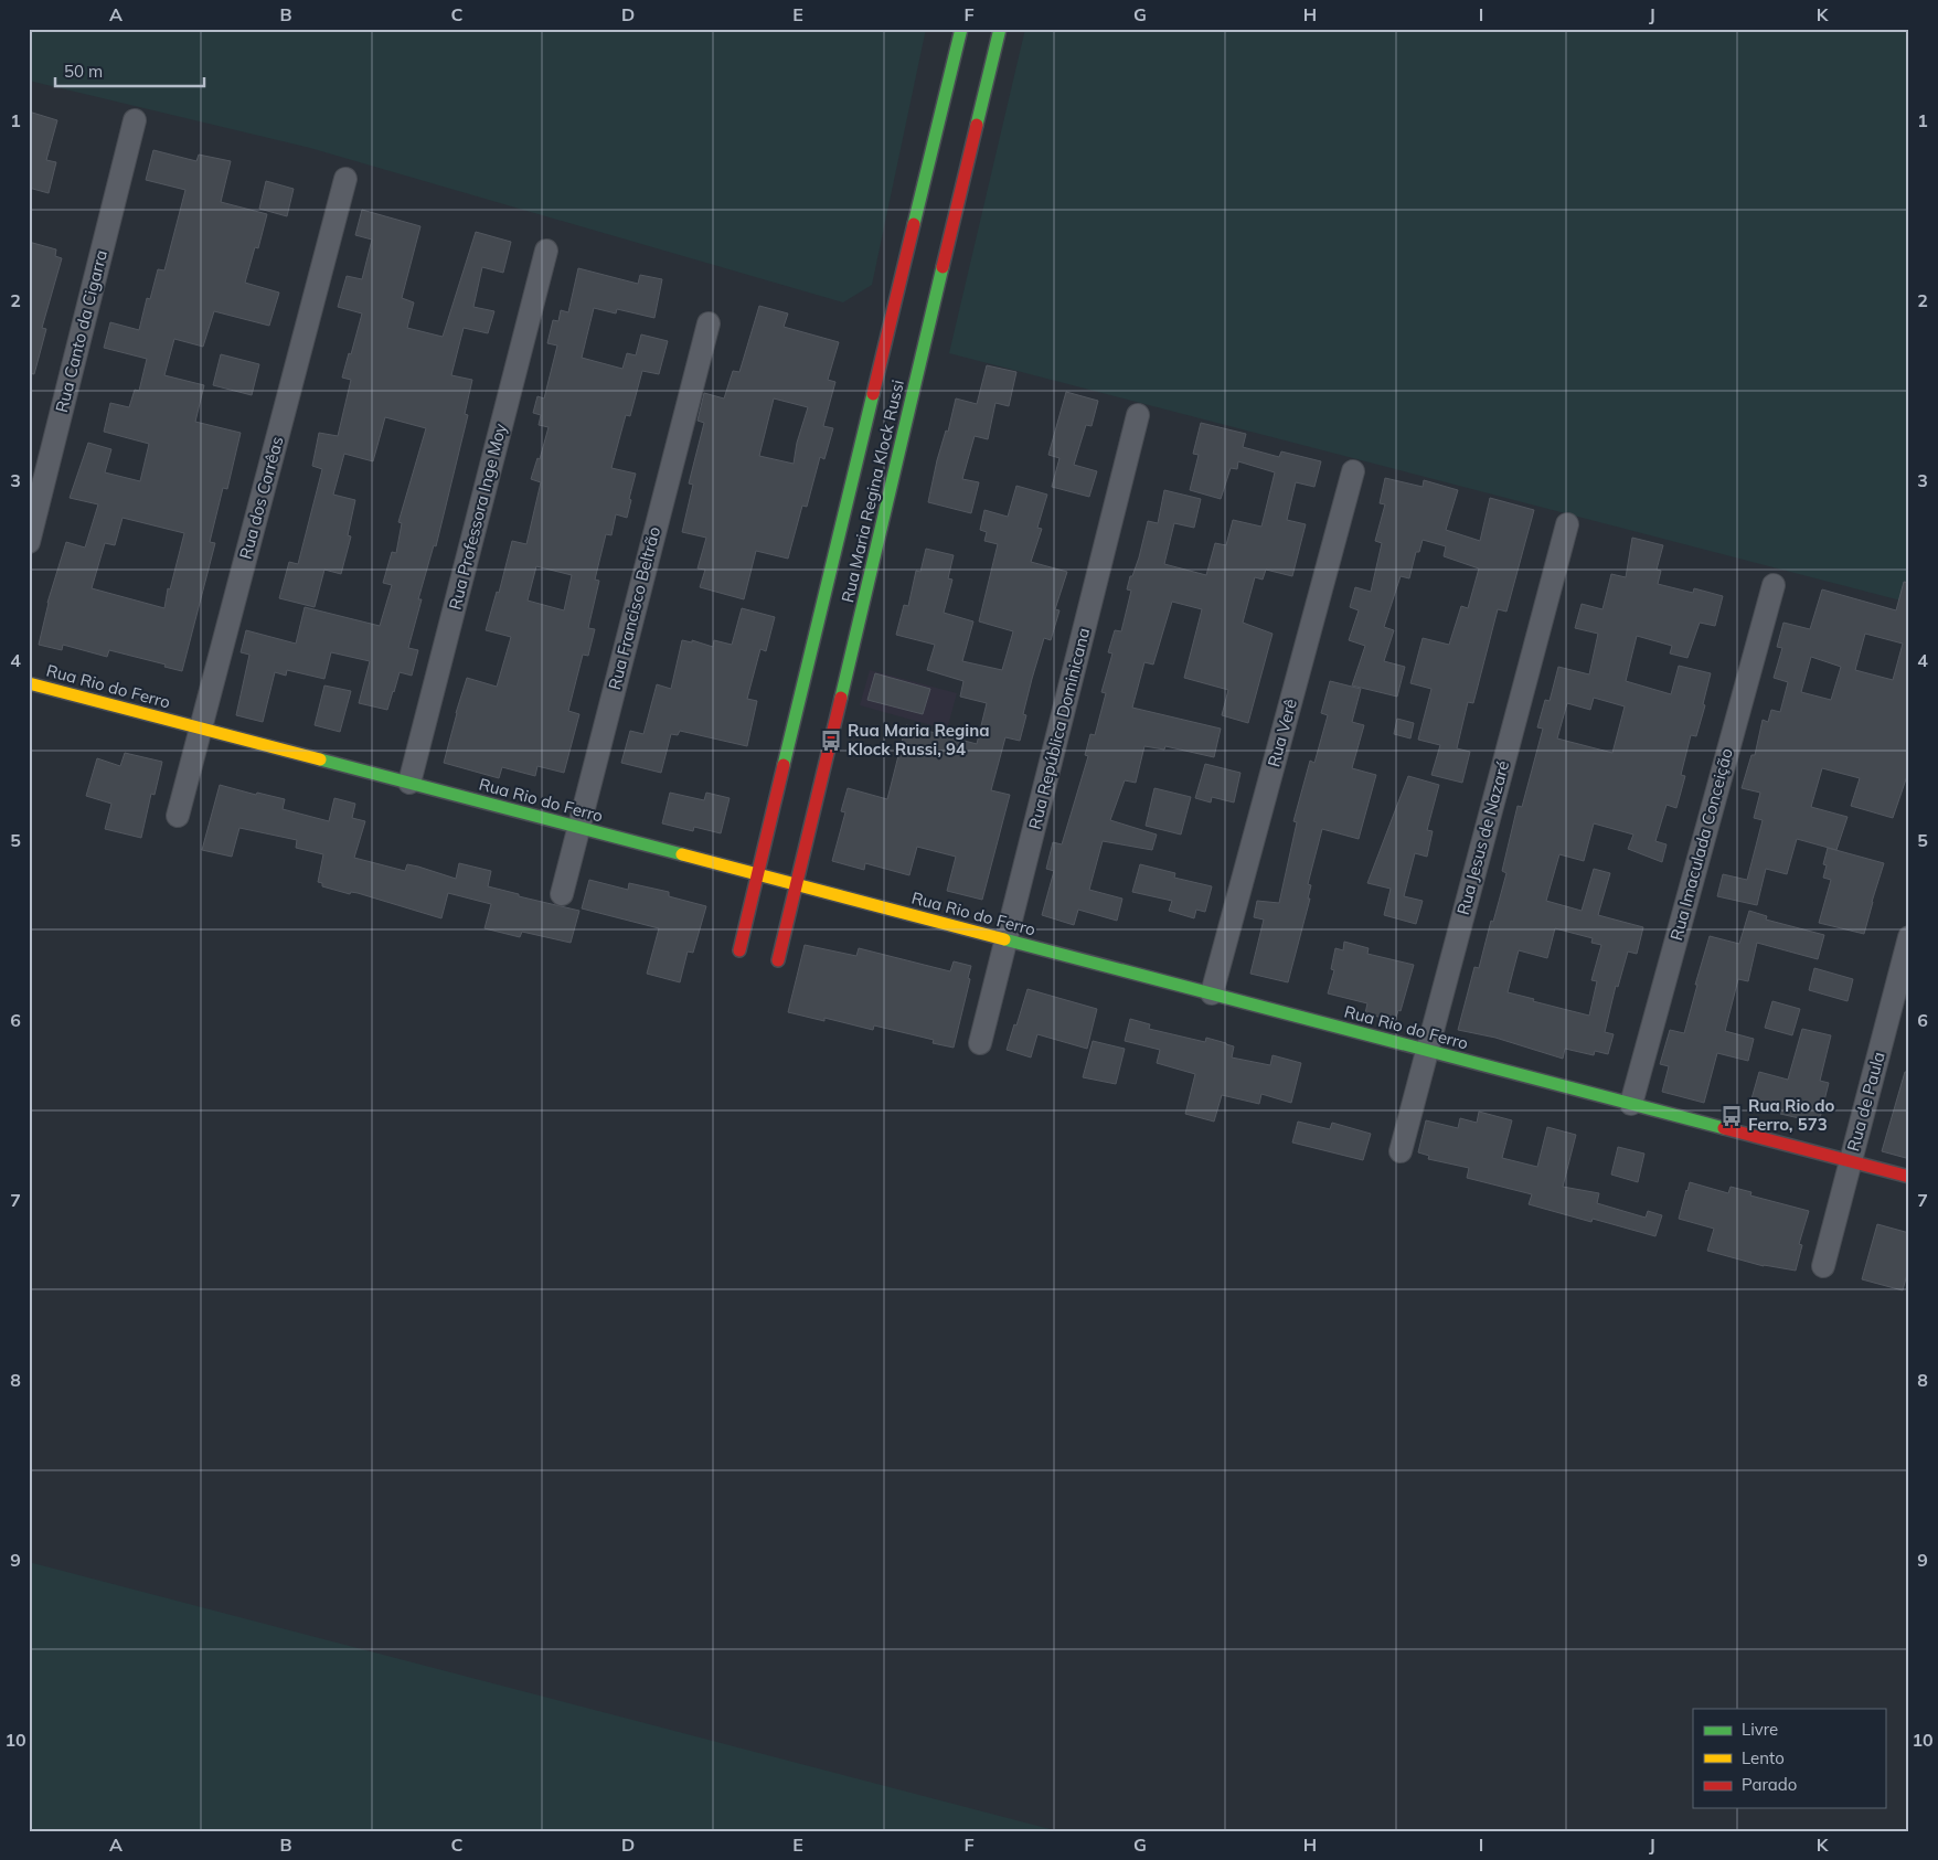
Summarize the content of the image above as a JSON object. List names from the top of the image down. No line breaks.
{"streets":{"street":["Rua Canto da Cigarra","Rua Maria Regina Klock Russi","Rua dos Corrêas","Rua Professora Inge Moy","Rua Francisco Beltrão","Rua Rio do Ferro","Rua República Dominicana","Rua Verê","Rua Jesus de Nazaré","Rua Imaculada Conceição","Rua de Paula"]},"crossings":[["Rua Maria Regina Klock Russi","Rua Rio do Ferro"],["Rua dos Corrêas","Rua Rio do Ferro"],["Rua Professora Inge Moy","Rua Rio do Ferro"],["Rua Francisco Beltrão","Rua Rio do Ferro"],["Rua Rio do Ferro","Rua República Dominicana"],["Rua Rio do Ferro","Rua Verê"],["Rua Rio do Ferro","Rua Jesus de Nazaré"],["Rua Rio do Ferro","Rua Imaculada Conceição"],["Rua Rio do Ferro","Rua de Paula"]],"places":{"bus stop":["Rua Maria Regina Klock Russi, 94","Rua Rio do Ferro, 573"]},"legend":["Livre","Lento","Parado"],"scale_bar":"50 m","grid":{"columns":["A","B","C","D","E","F","G","H","I","J","K"],"rows":["1","2","3","4","5","6","7","8","9","10"]}}
